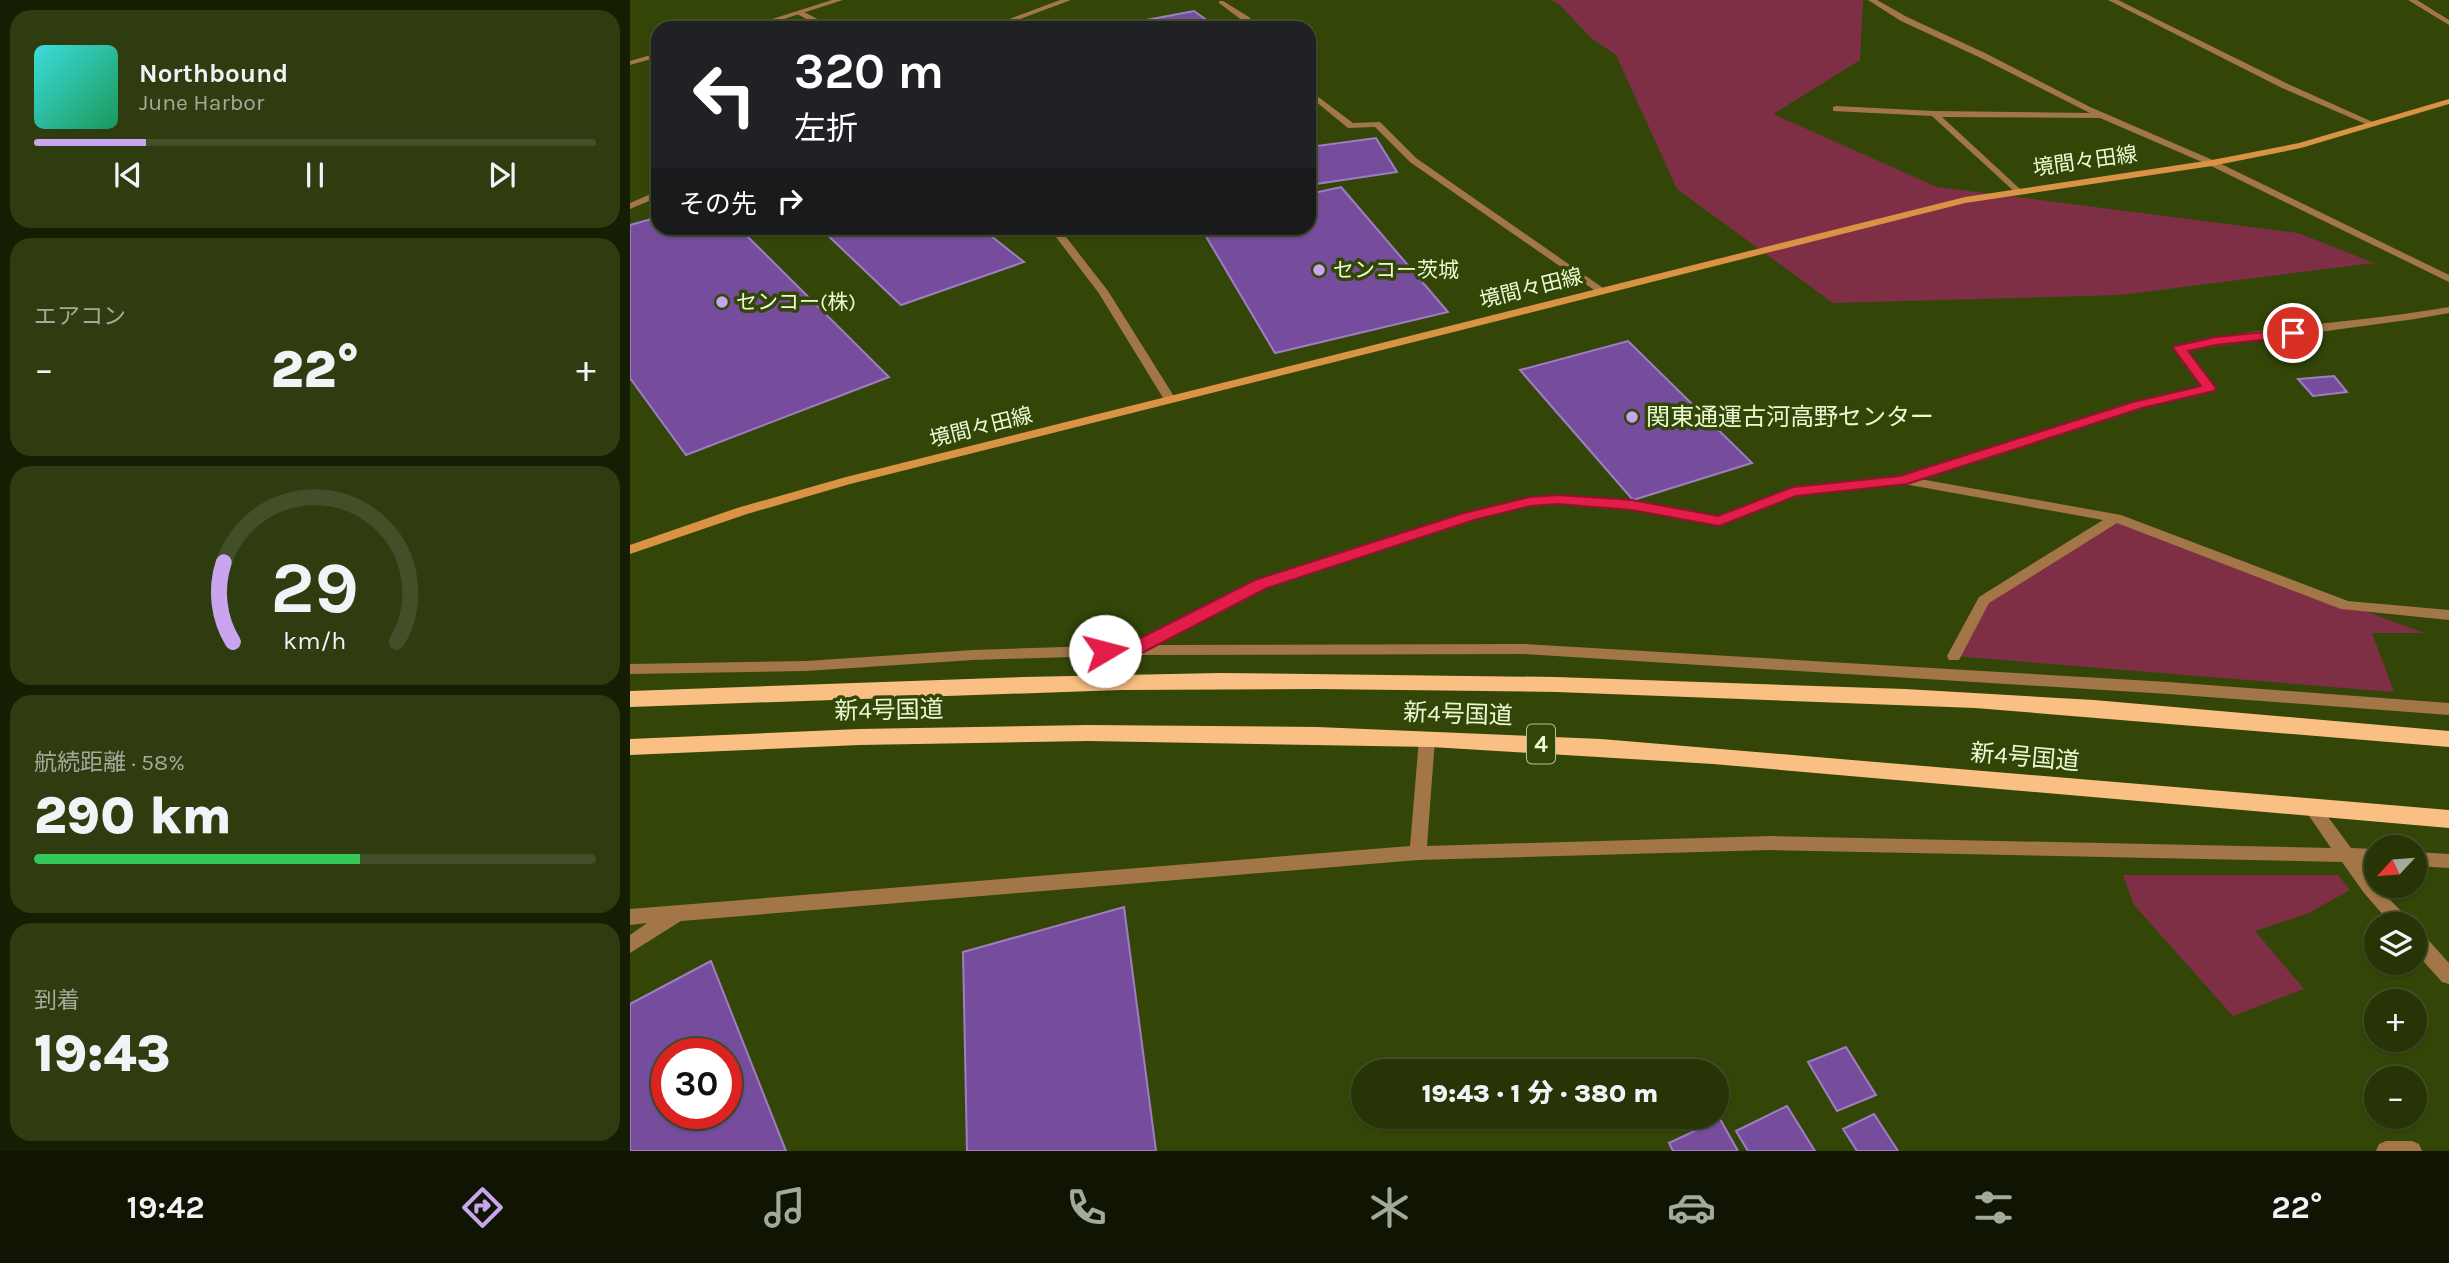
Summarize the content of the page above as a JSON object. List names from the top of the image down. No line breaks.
{"streets":{"highway":["新4号国道","4"],"main road":["境間々田線"]},"places":["センコー茨城","センコー(株)","関東通運古河高野センター"],"north":"bottom left","page":{"turn":["320 m","左折"],"song":["Northbound","June Harbor"],"then":"その先","tile":["エアコン",["航続距離 · 58%","290 km"],["到着","19:43"]],"heat":["−","22°","+"],"map_buttons":["+","−"],"limit":"30","trip":"19:43 · 1 分 · 380 m","tabs":["19:42","22°"],"gauge":["29","km/h"]}}
